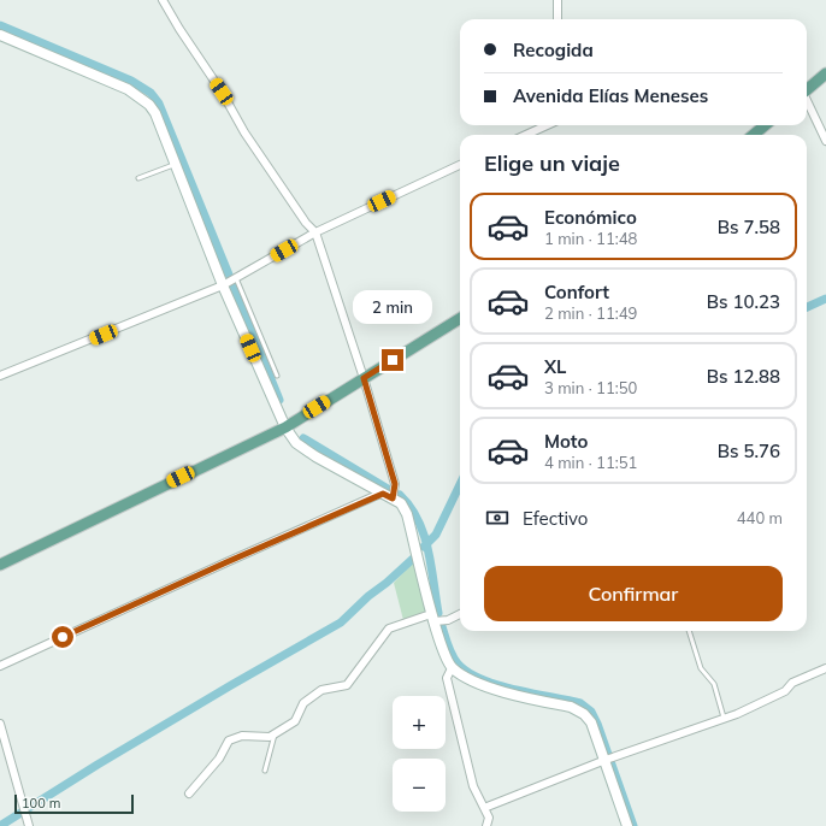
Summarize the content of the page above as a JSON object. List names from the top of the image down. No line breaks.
{"scale_bar":"100 m","page":{"banner":["Recogida","Avenida Elías Meneses"],"heading":"Elige un viaje","list":[{"name":"Económico","note":"1 min · 11:48","value":"Bs 7.58"},{"name":"Confort","note":"2 min · 11:49","value":"Bs 10.23"},{"name":"XL","note":"3 min · 11:50","value":"Bs 12.88"},{"name":"Moto","note":"4 min · 11:51","value":"Bs 5.76"}],"bubble":"2 min","pay":["Efectivo","440 m"],"buttons":"Confirmar","map_buttons":["+","−"],"scale":"100 m"}}
